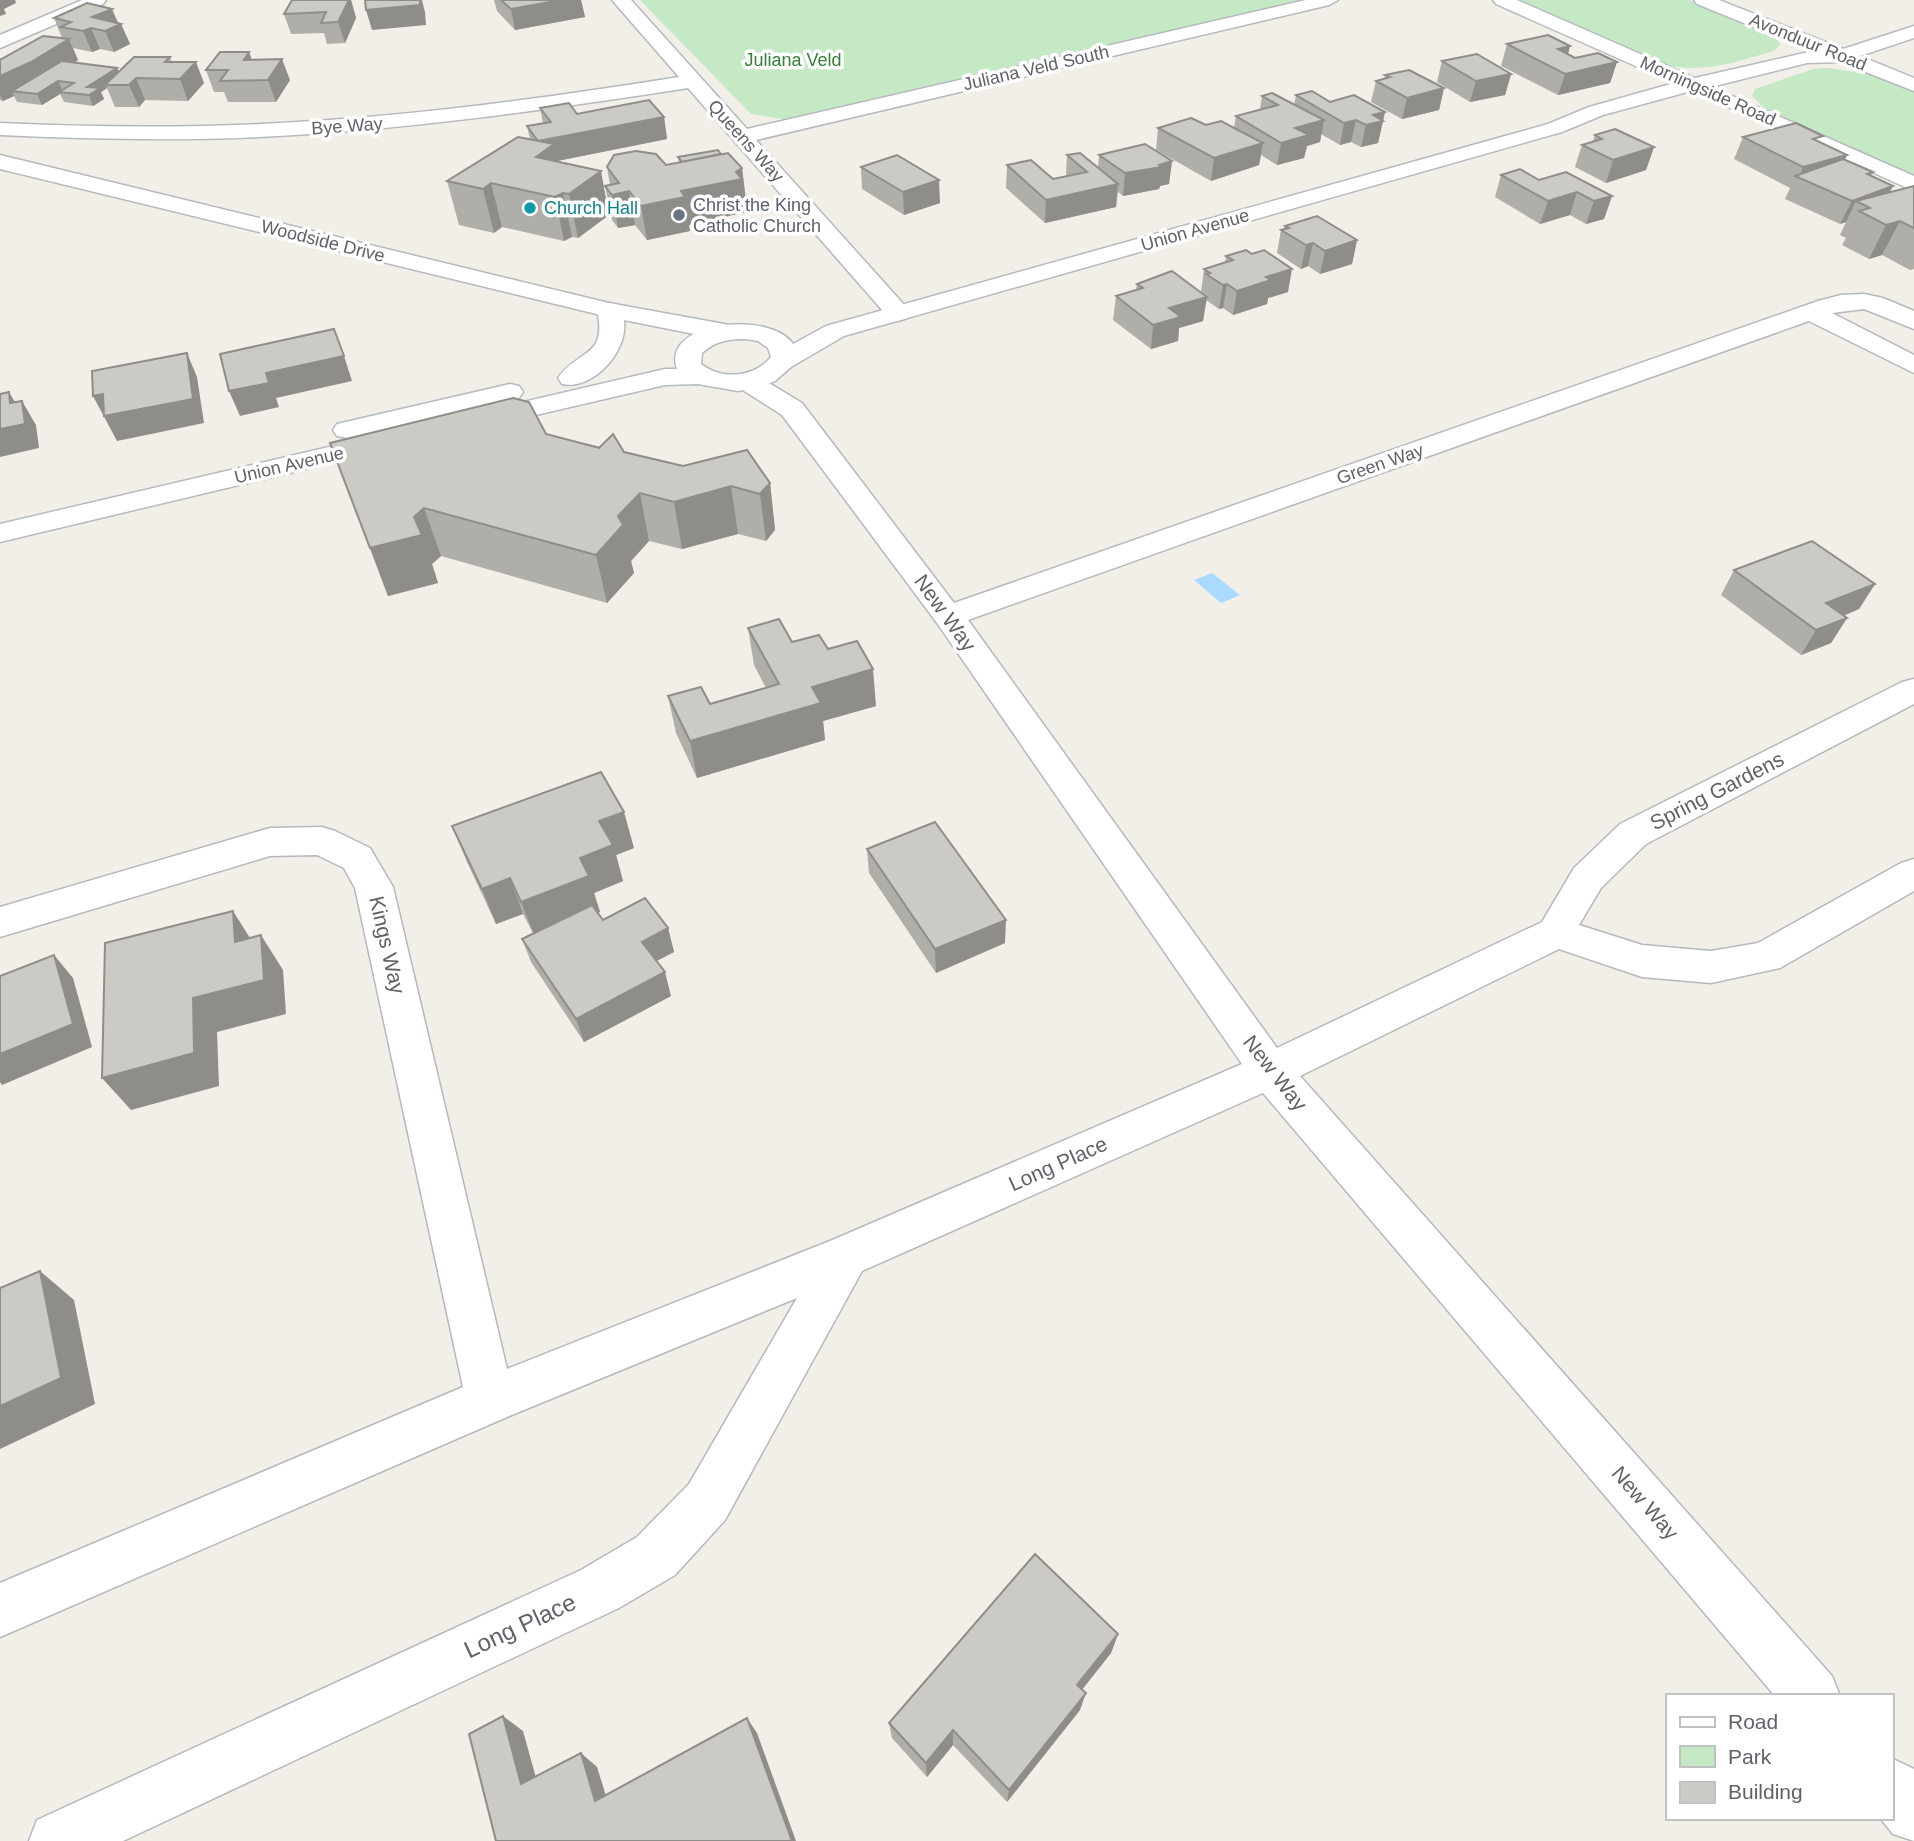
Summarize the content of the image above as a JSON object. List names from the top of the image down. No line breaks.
{"streets":{"street":["Avonduur Road","Juliana Veld South","Morningside Road","Bye Way","Queens Way","Union Avenue","Woodside Drive","Green Way","New Way","Spring Gardens","Kings Way","Long Place"]},"crossings":[["Avonduur Road","Union Avenue"],["Juliana Veld South","Queens Way"],["Morningside Road","Union Avenue"],["Bye Way","Queens Way"],["Queens Way","Union Avenue"],["Union Avenue","Woodside Drive"],["Union Avenue","New Way"],["Green Way","New Way"],["New Way","Long Place"],["Kings Way","Long Place"]],"parks":["Juliana Veld"],"places":["Church Hall","Christ the King Catholic Church"],"legend":["Road","Park","Building"]}
